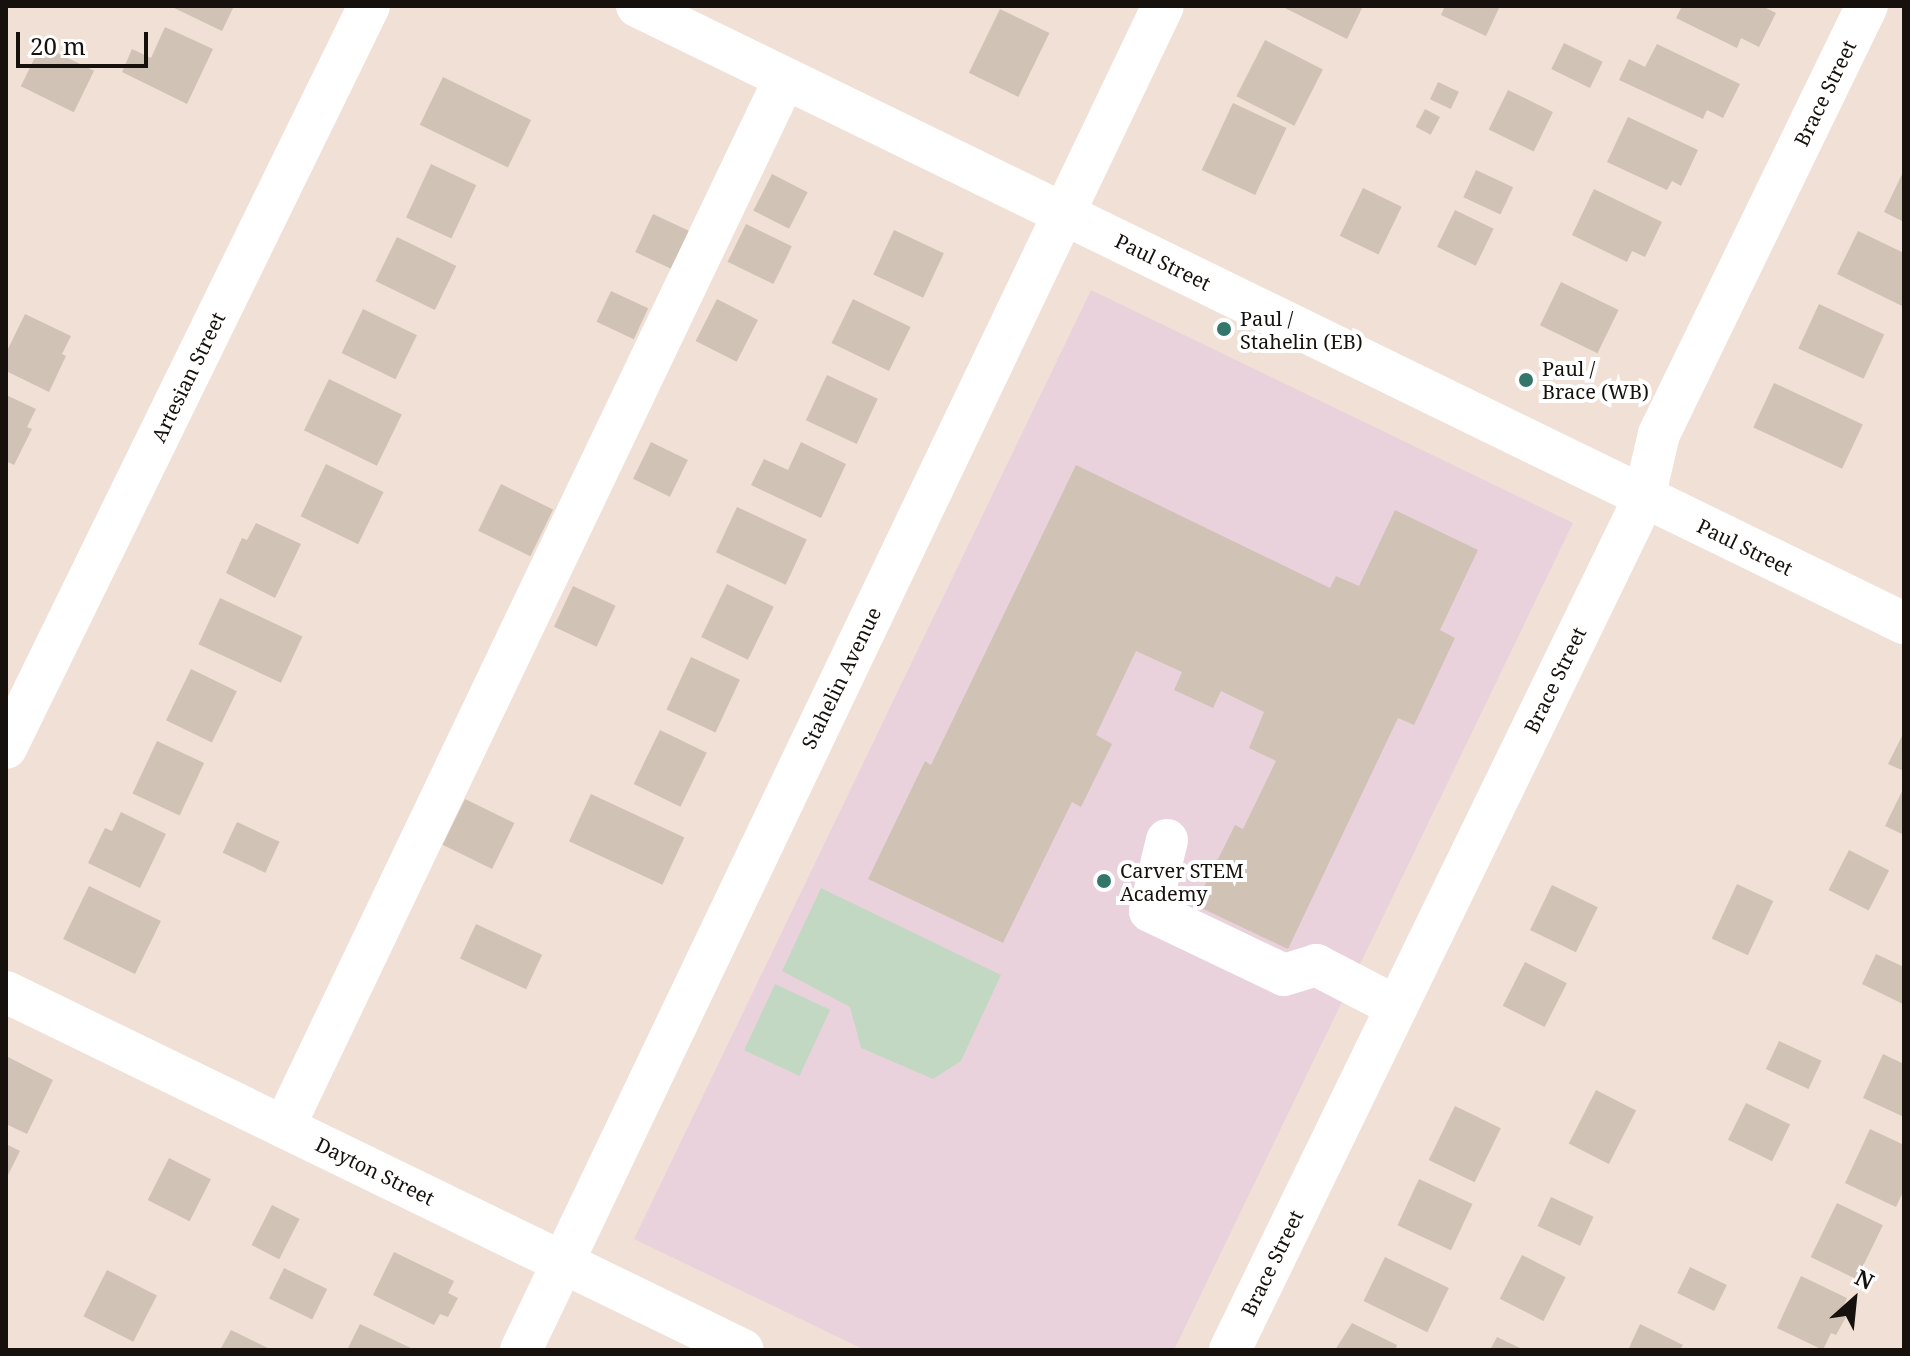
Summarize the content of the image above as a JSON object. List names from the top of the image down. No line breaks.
{"streets":{"street":["Brace Street","Paul Street","Artesian Street","Stahelin Avenue","Dayton Street"]},"crossings":[["Brace Street","Paul Street"],["Paul Street","Stahelin Avenue"],["Stahelin Avenue","Dayton Street"]],"places":["Paul / Stahelin (EB)","Paul / Brace (WB)","Carver STEM Academy"],"scale_bar":"20 m","north":"top right"}
